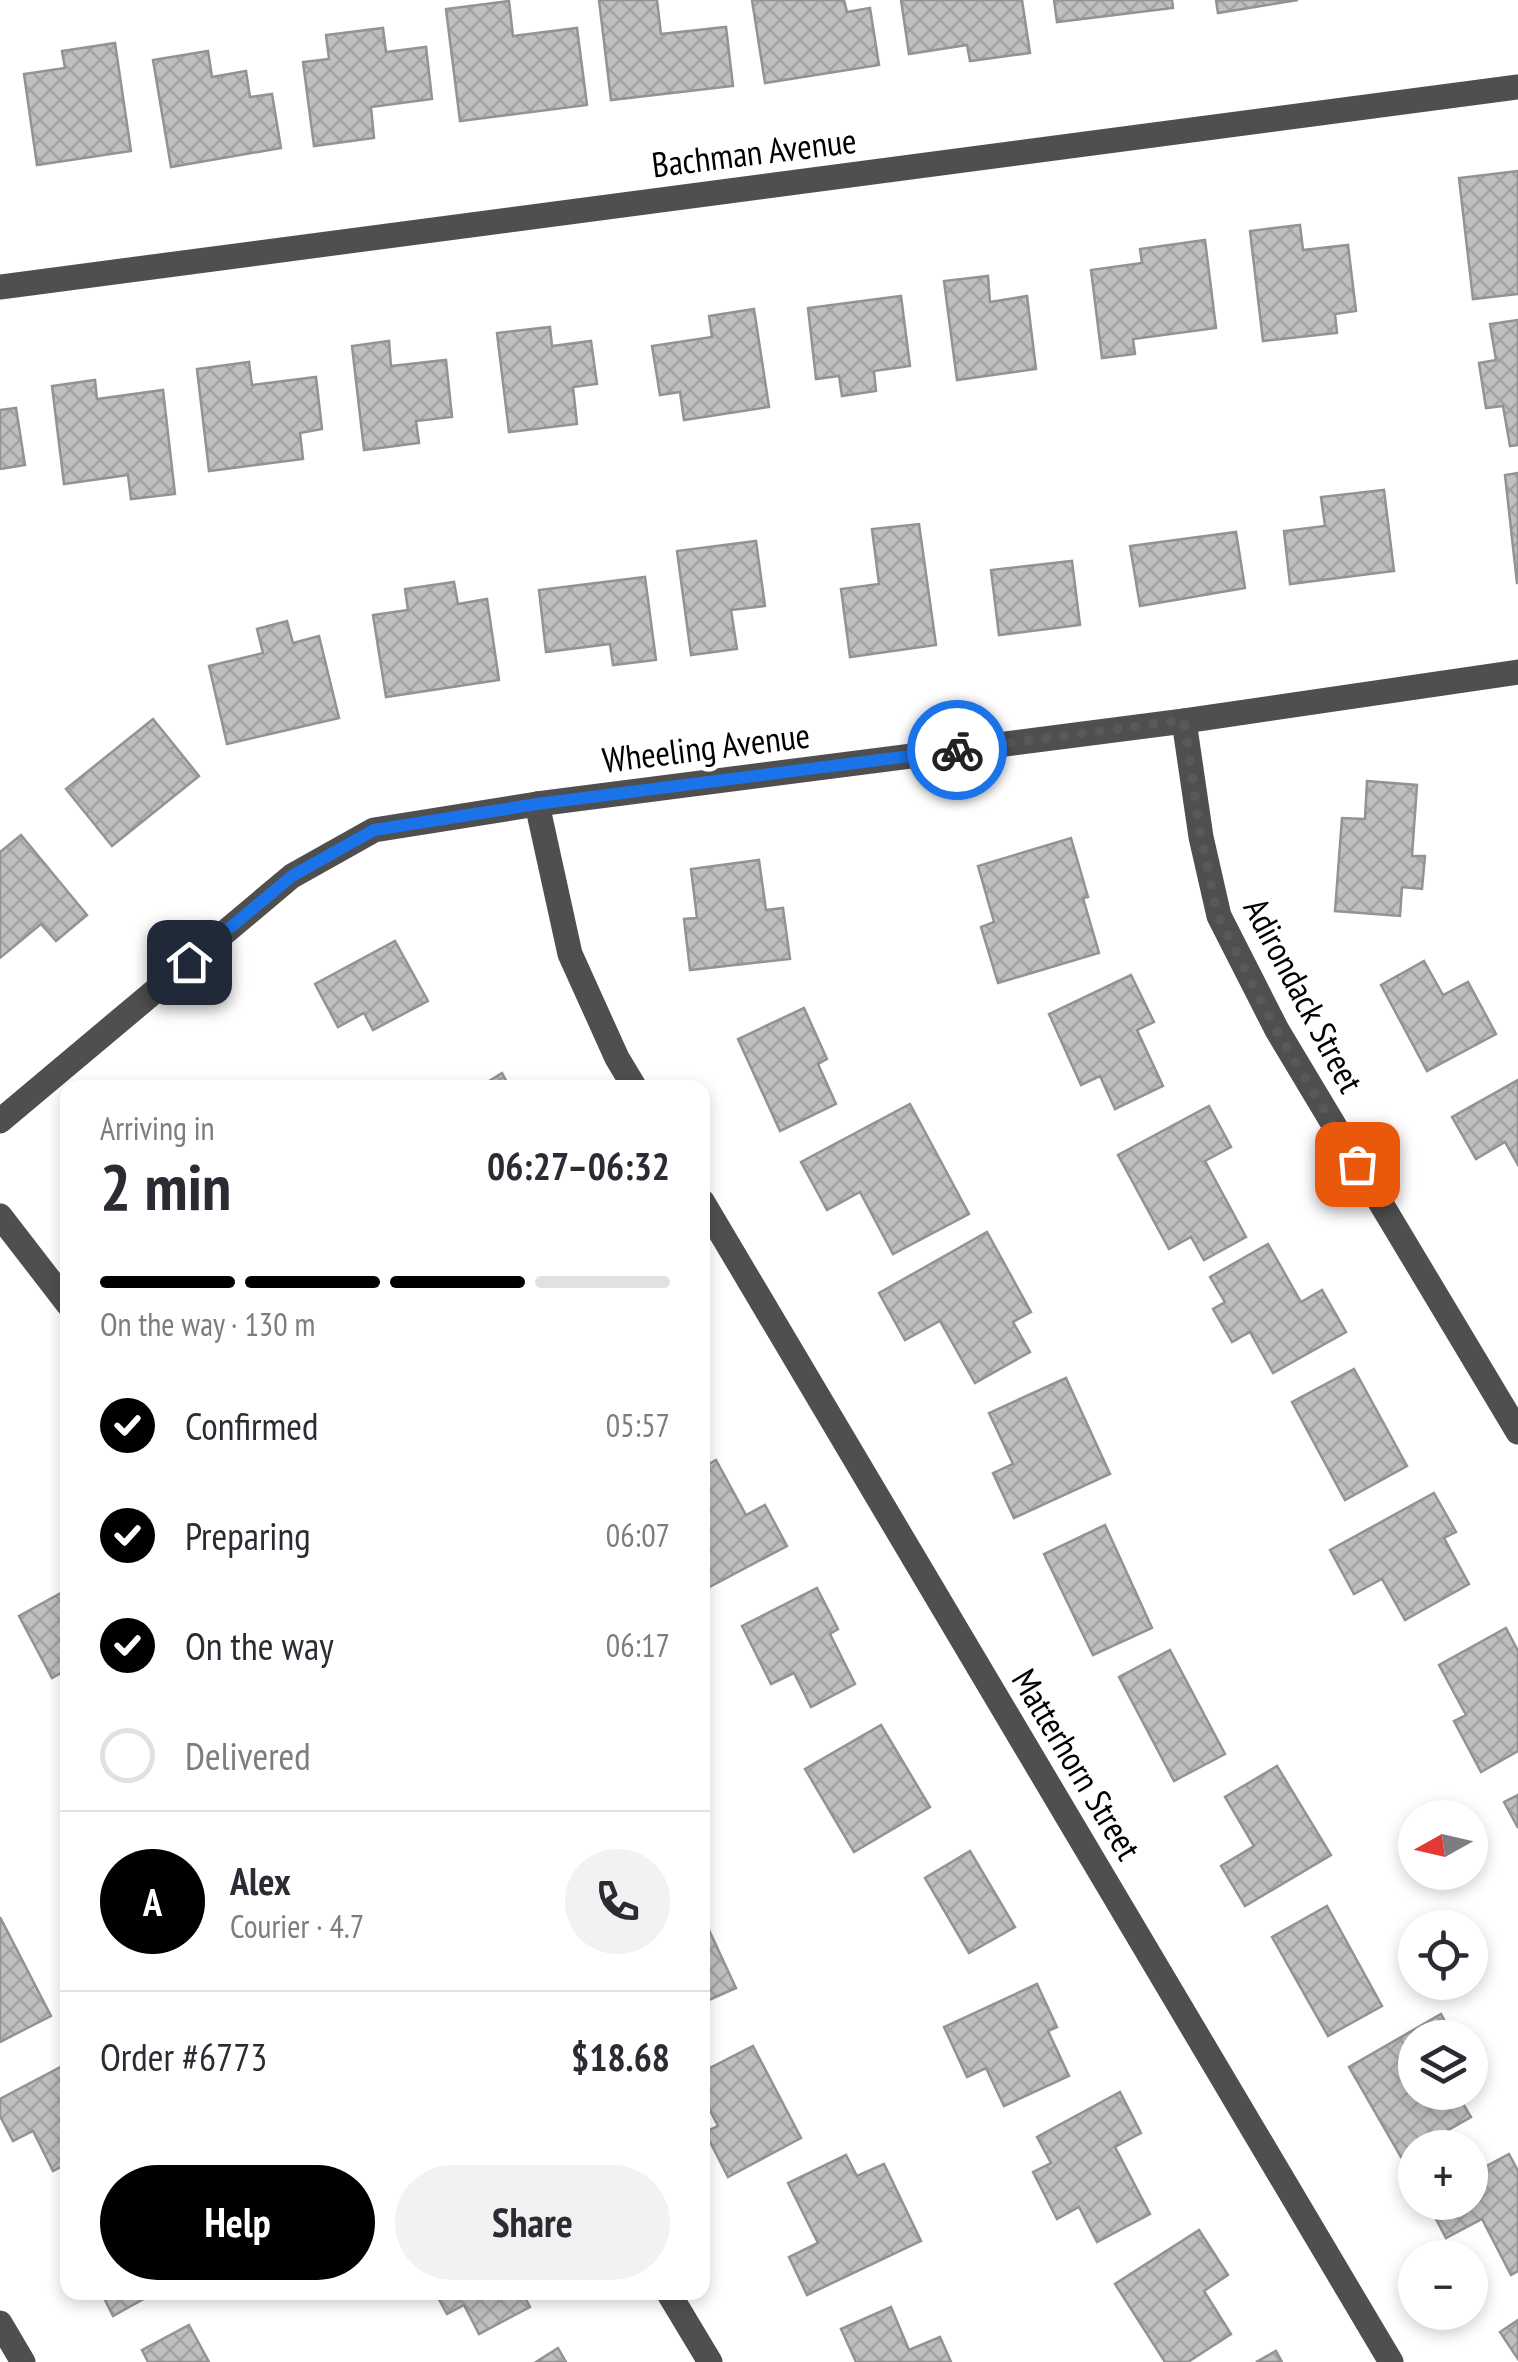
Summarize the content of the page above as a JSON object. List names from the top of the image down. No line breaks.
{"streets":{"street":["Bachman Avenue","Wheeling Avenue","Adirondack Street","Matterhorn Street"]},"crossings":[["Wheeling Avenue","Adirondack Street"]],"north":"left","page":{"heading":["2 min","Arriving in","06:27–06:32"],"panel":["Alex","Courier · 4.7","Order #6773","$18.68"],"bar":"On the way · 130 m","list":[["Confirmed","05:57"],["Preparing","06:07"],["On the way","06:17"],"Delivered"],"map_buttons":["+","−"],"round":"A","buttons":["Help","Share"]}}
